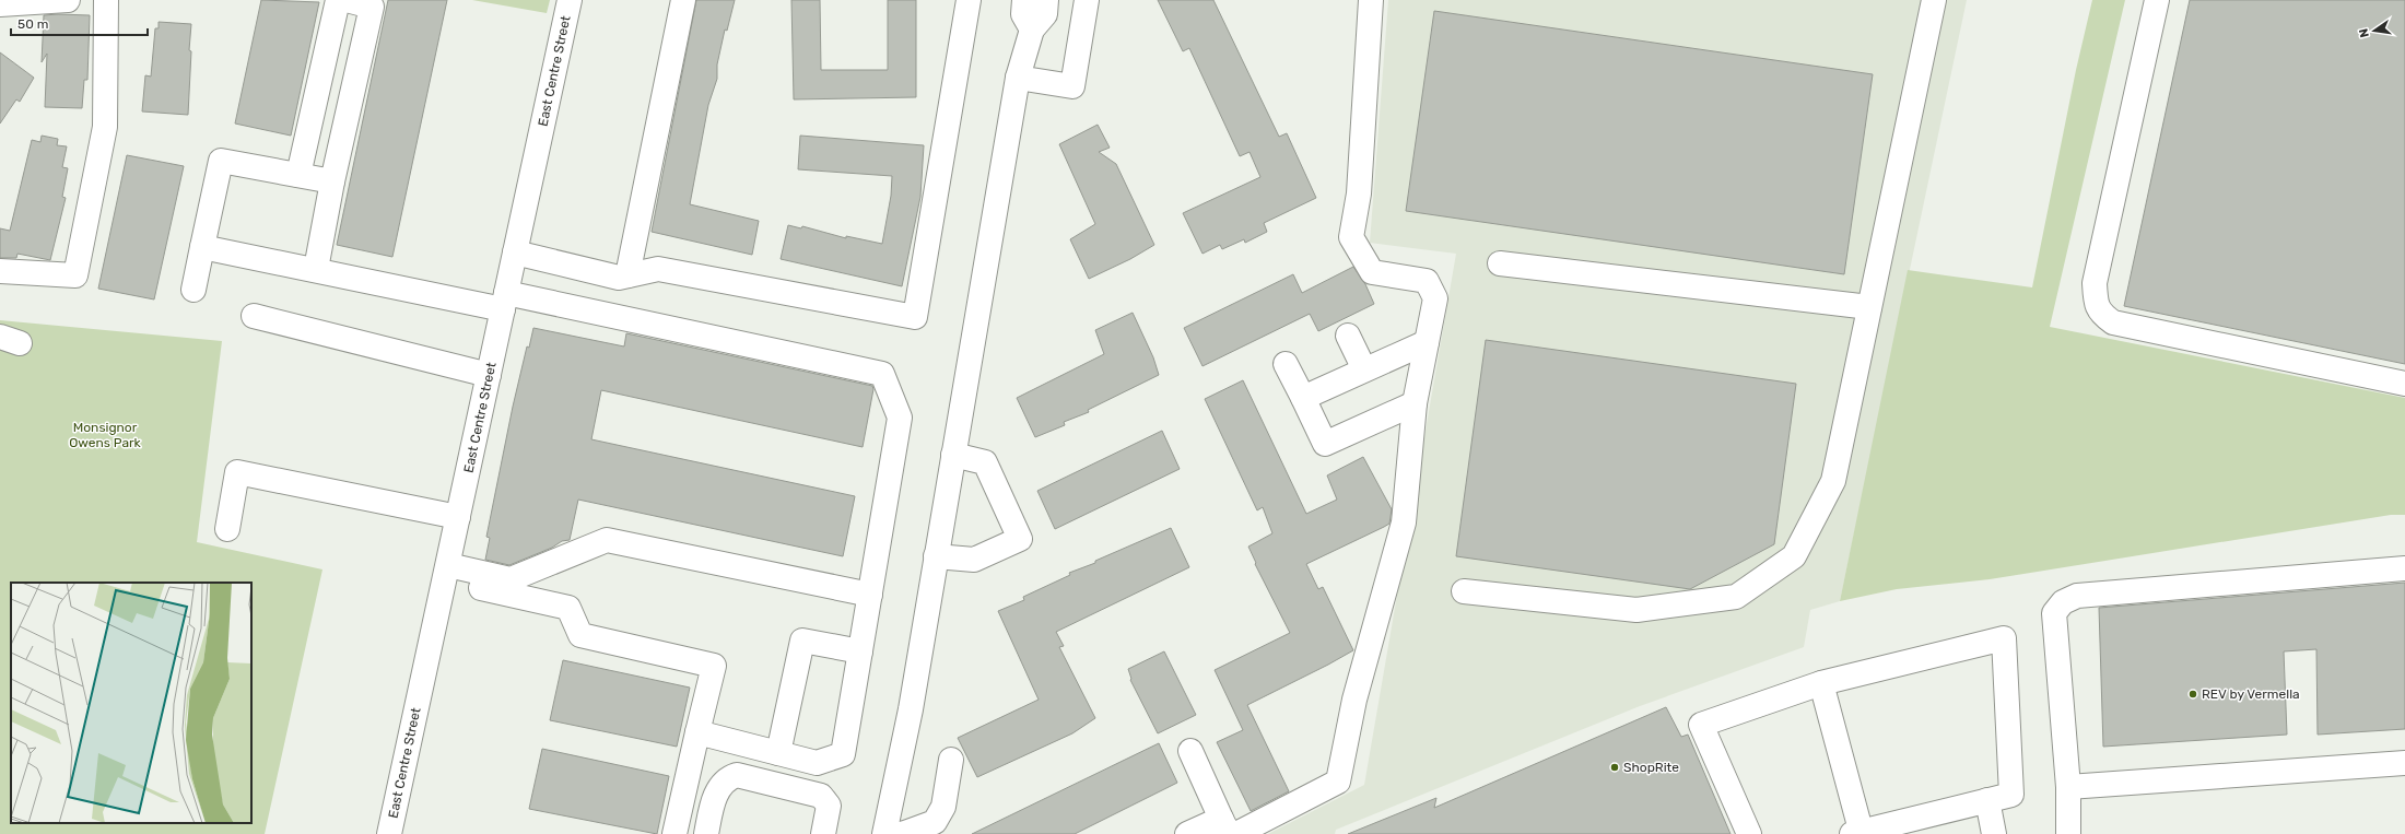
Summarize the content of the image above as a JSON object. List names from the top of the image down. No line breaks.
{"streets":{"street":["East Centre Street"]},"parks":["Monsignor Owens Park"],"places":["REV by Vermella","ShopRite"],"scale_bar":"50 m","north":"left"}
